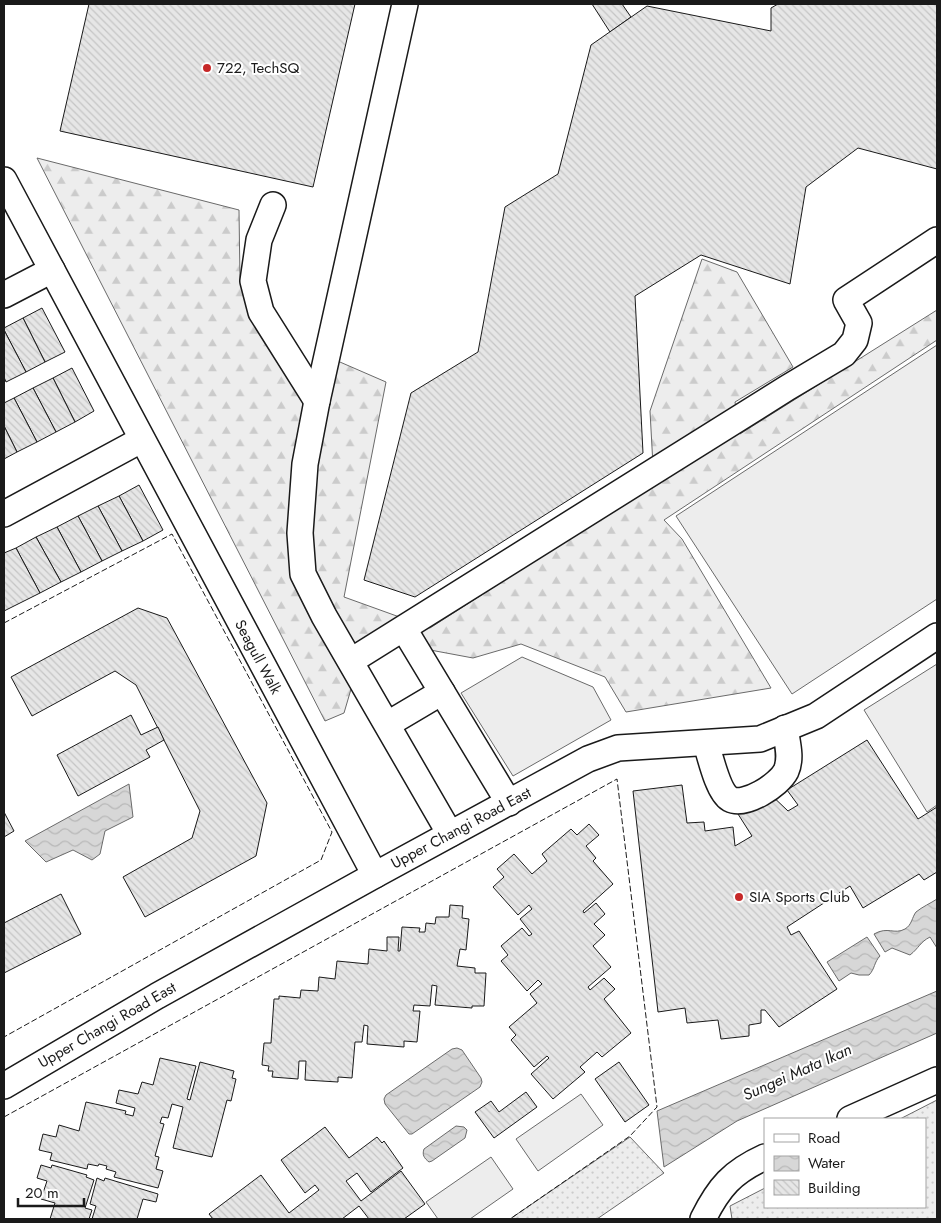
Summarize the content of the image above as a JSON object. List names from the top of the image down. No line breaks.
{"streets":{"street":["Seagull Walk","Upper Changi Road East"]},"crossings":[["Seagull Walk","Upper Changi Road East"]],"water":["Sungei Mata Ikan"],"places":["722, TechSQ","SIA Sports Club"],"legend":["Road","Water","Building"],"scale_bar":"20 m"}
